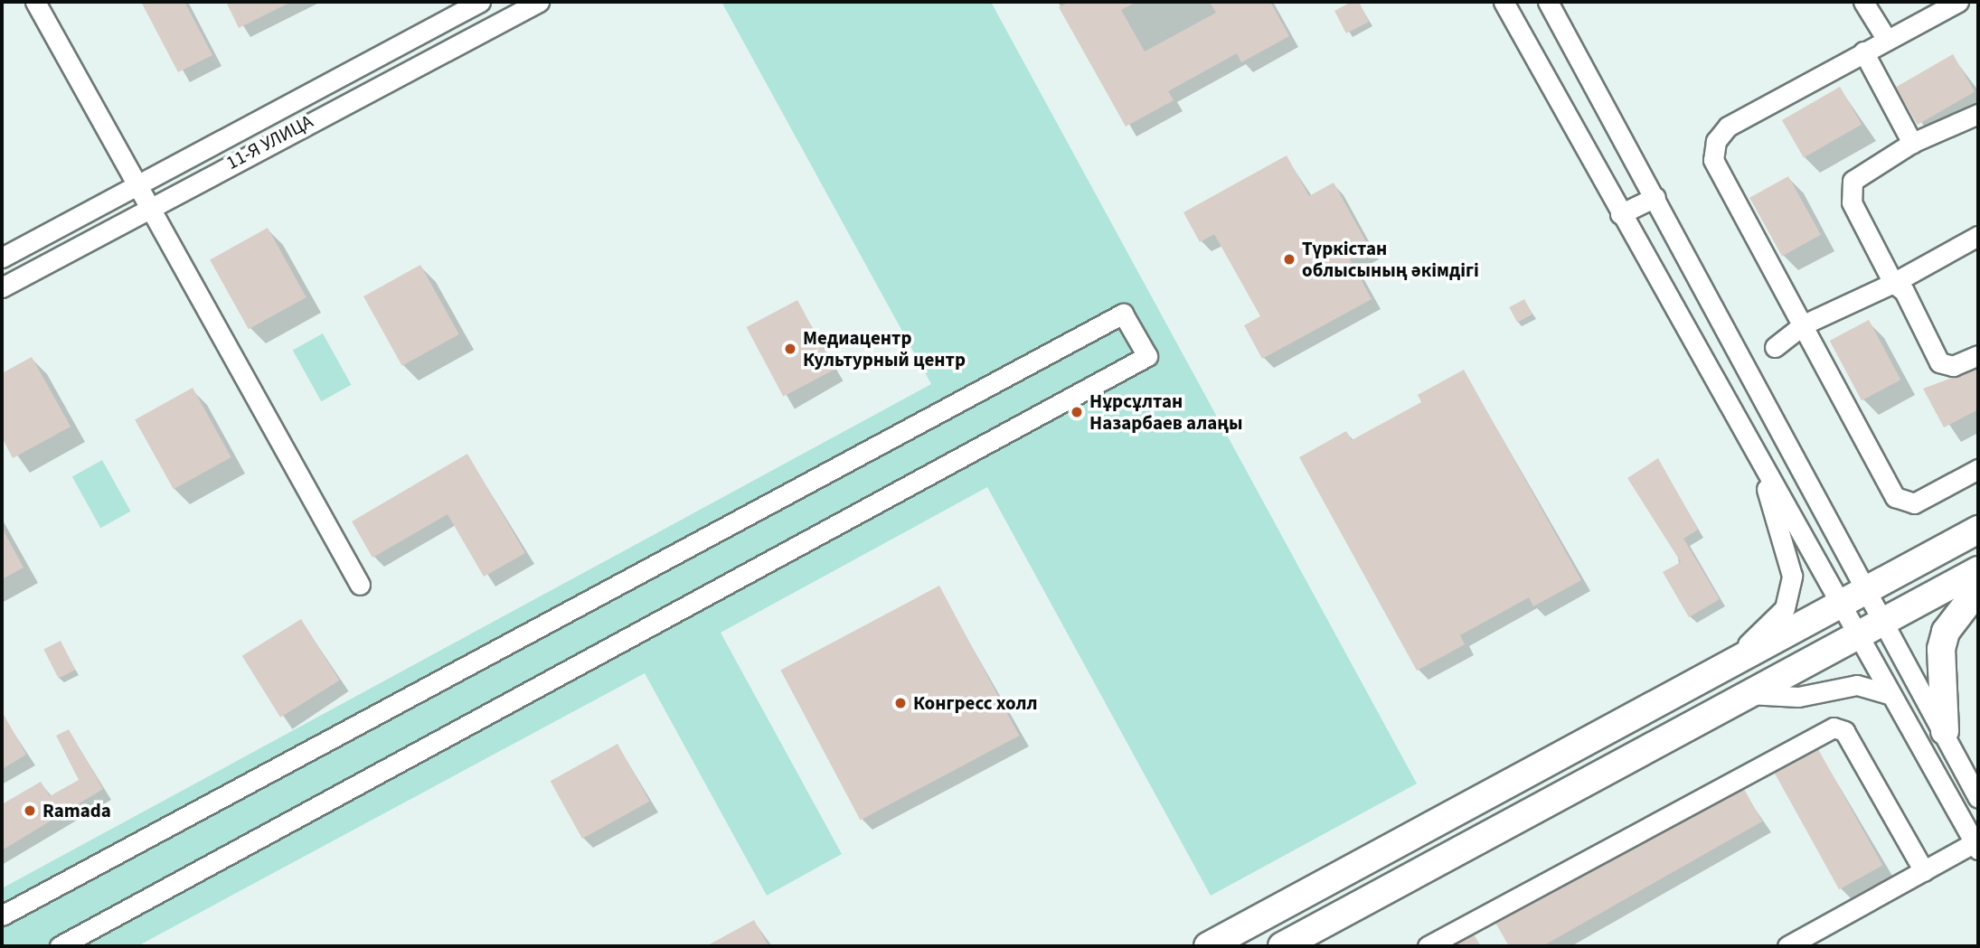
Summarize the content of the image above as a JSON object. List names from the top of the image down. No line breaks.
{"streets":{"street":["11-Я УЛИЦА"]},"places":["Түркістан облысының әкімдігі","Медиацентр Культурный центр","Нұрсұлтан Назарбаев алаңы","Конгресс холл","Ramada"]}
